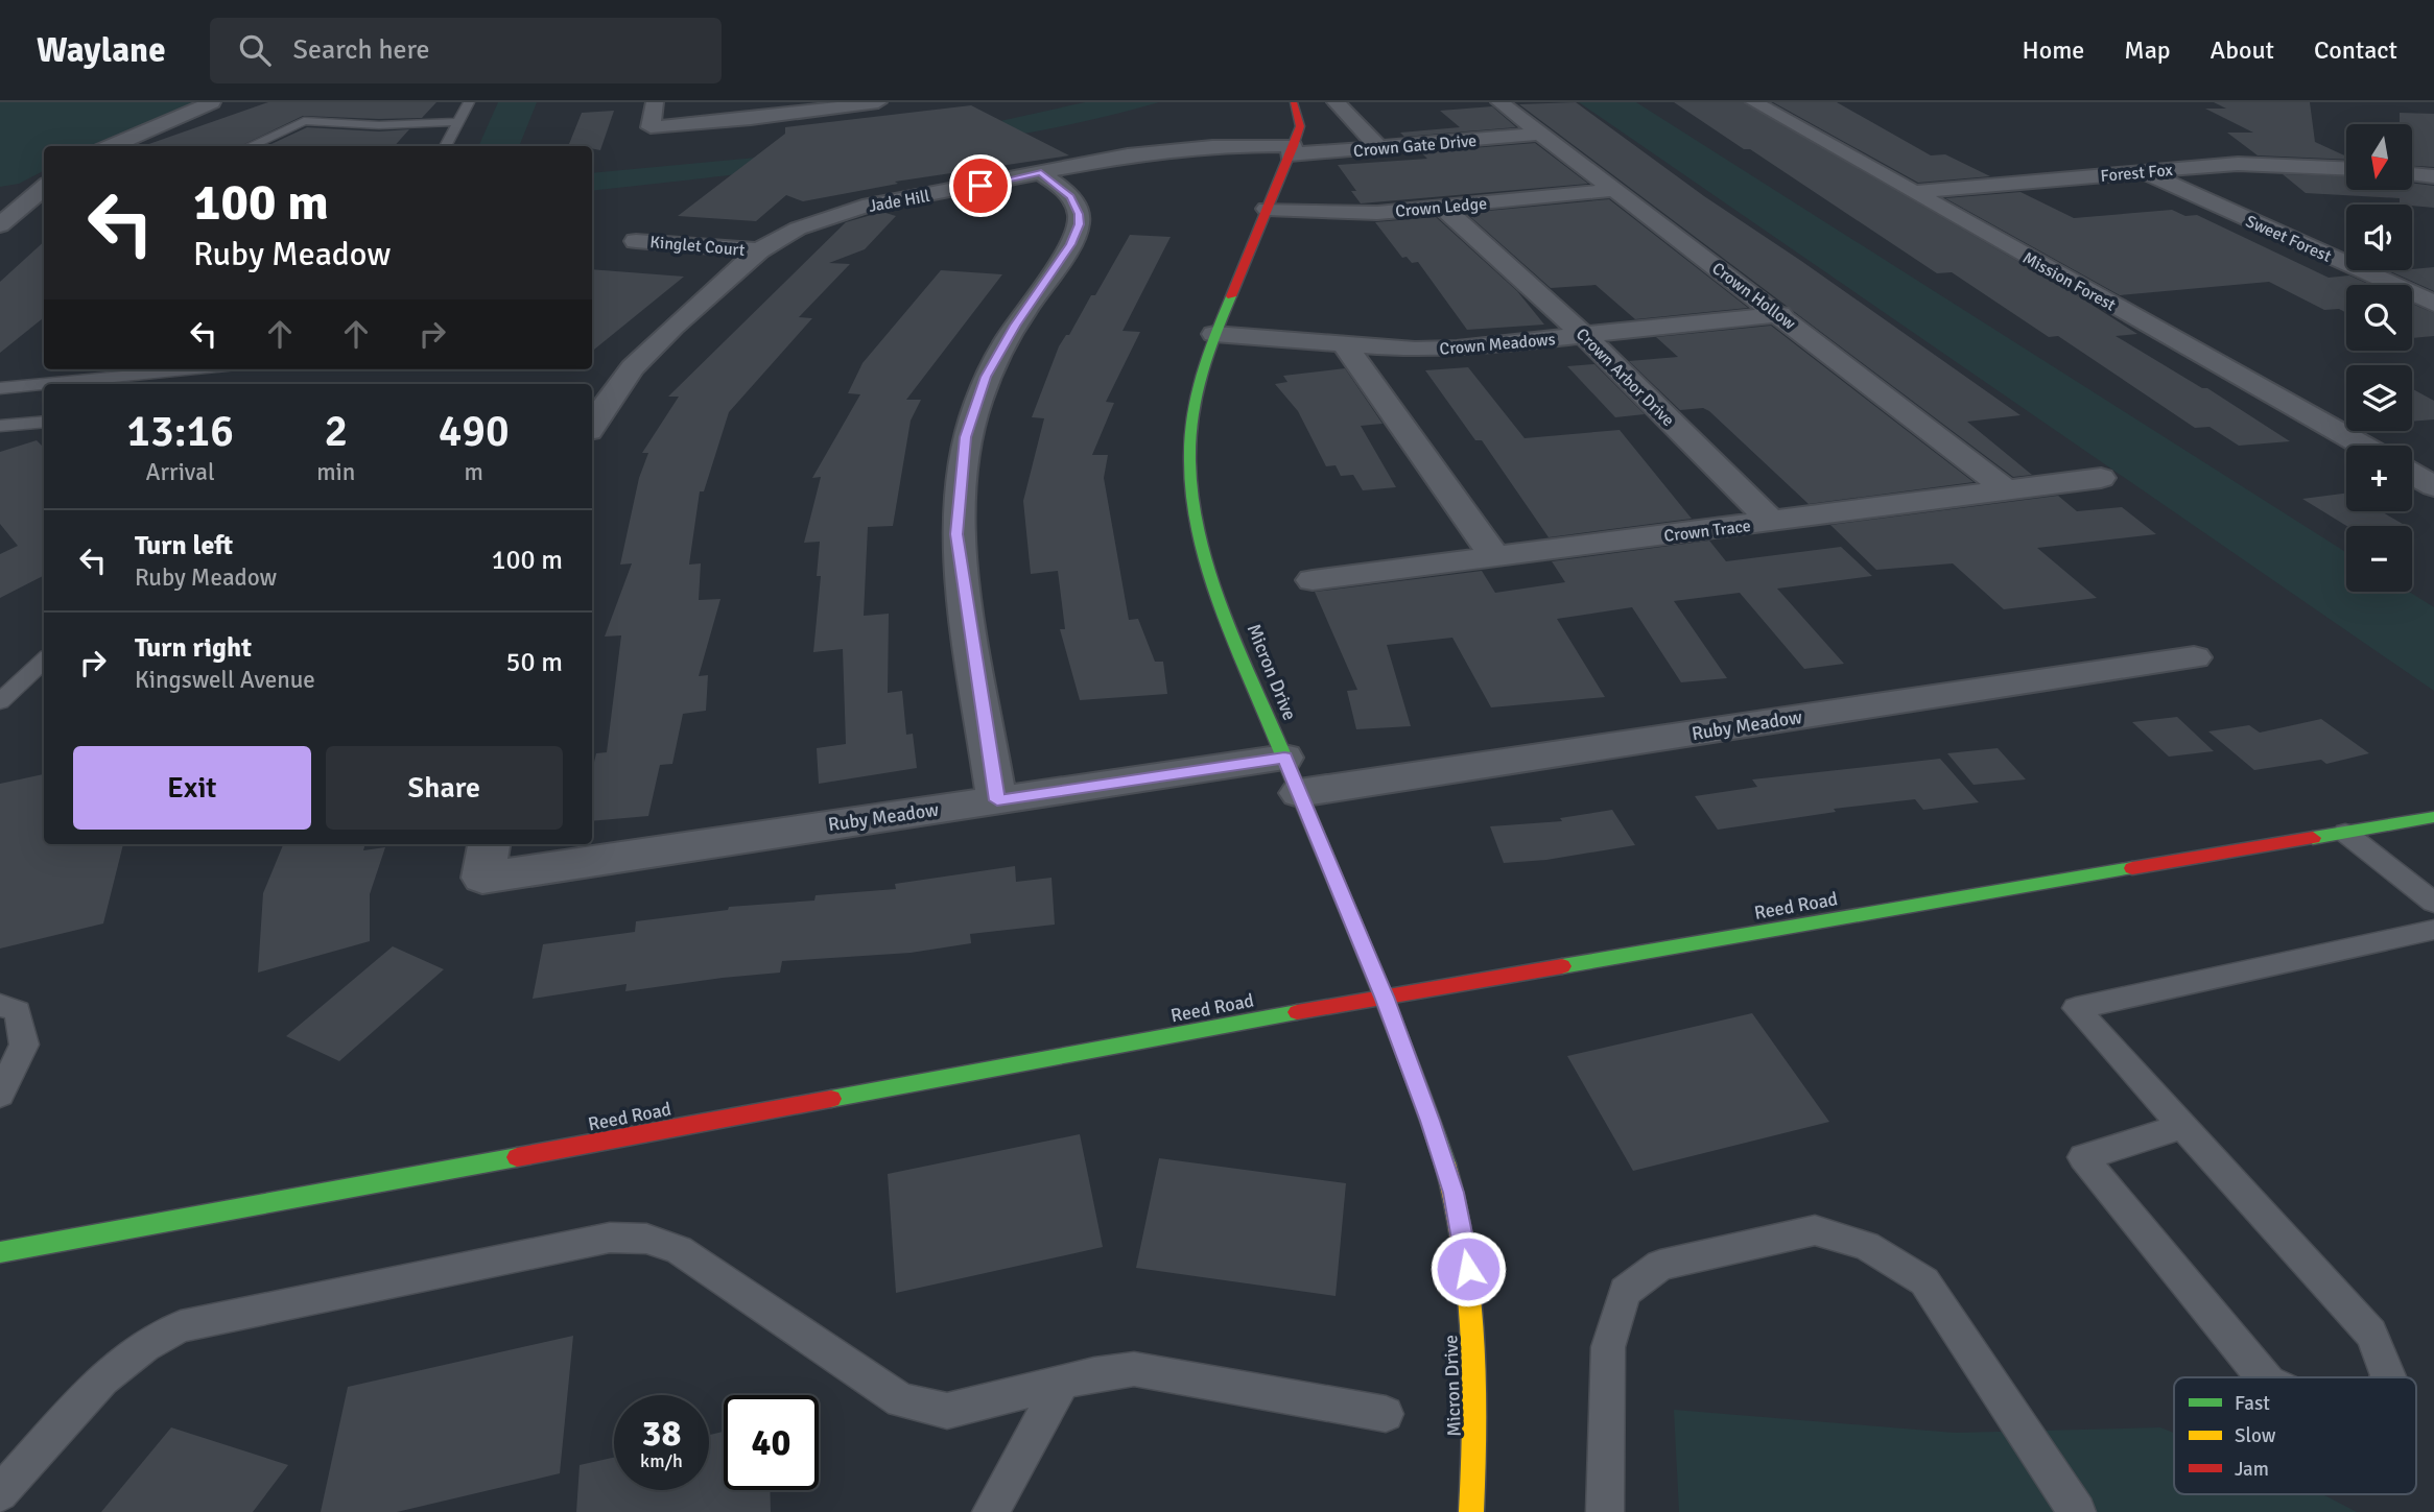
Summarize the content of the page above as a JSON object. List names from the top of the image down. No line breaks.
{"streets":{"street":["Crown Gate Drive","Forest Fox","Jade Hill","Crown Ledge","Sweet Forest","Kinglet Court","Mission Forest","Crown Hollow","Crown Meadows","Crown Arbor Drive","Crown Trace","Micron Drive","Ruby Meadow","Reed Road"]},"crossings":[["Crown Gate Drive","Jade Hill"],["Crown Gate Drive","Crown Hollow"],["Crown Gate Drive","Micron Drive"],["Forest Fox","Sweet Forest"],["Forest Fox","Mission Forest"],["Jade Hill","Kinglet Court"],["Jade Hill","Micron Drive"],["Crown Ledge","Crown Hollow"],["Crown Ledge","Crown Arbor Drive"],["Crown Ledge","Micron Drive"],["Crown Hollow","Crown Meadows"],["Crown Hollow","Crown Trace"],["Crown Meadows","Crown Arbor Drive"],["Crown Meadows","Micron Drive"],["Crown Arbor Drive","Crown Trace"],["Micron Drive","Ruby Meadow"],["Micron Drive","Reed Road"]],"legend":["Fast","Slow","Jam"],"north":"bottom","page":{"header":"Waylane","search":"Search here","nav":["Home","Map","About","Contact"],"map_buttons":["+","−"],"turn":["100 m","Ruby Meadow"],"eta":["13:16","Arrival","2","min","490","m"],"list":[{"name":"Turn left","note":"Ruby Meadow","value":"100 m"},{"name":"Turn right","note":"Kingswell Avenue","value":"50 m"}],"buttons":["Exit","Share"],"speed":"38 km/h","limit":"40"}}
